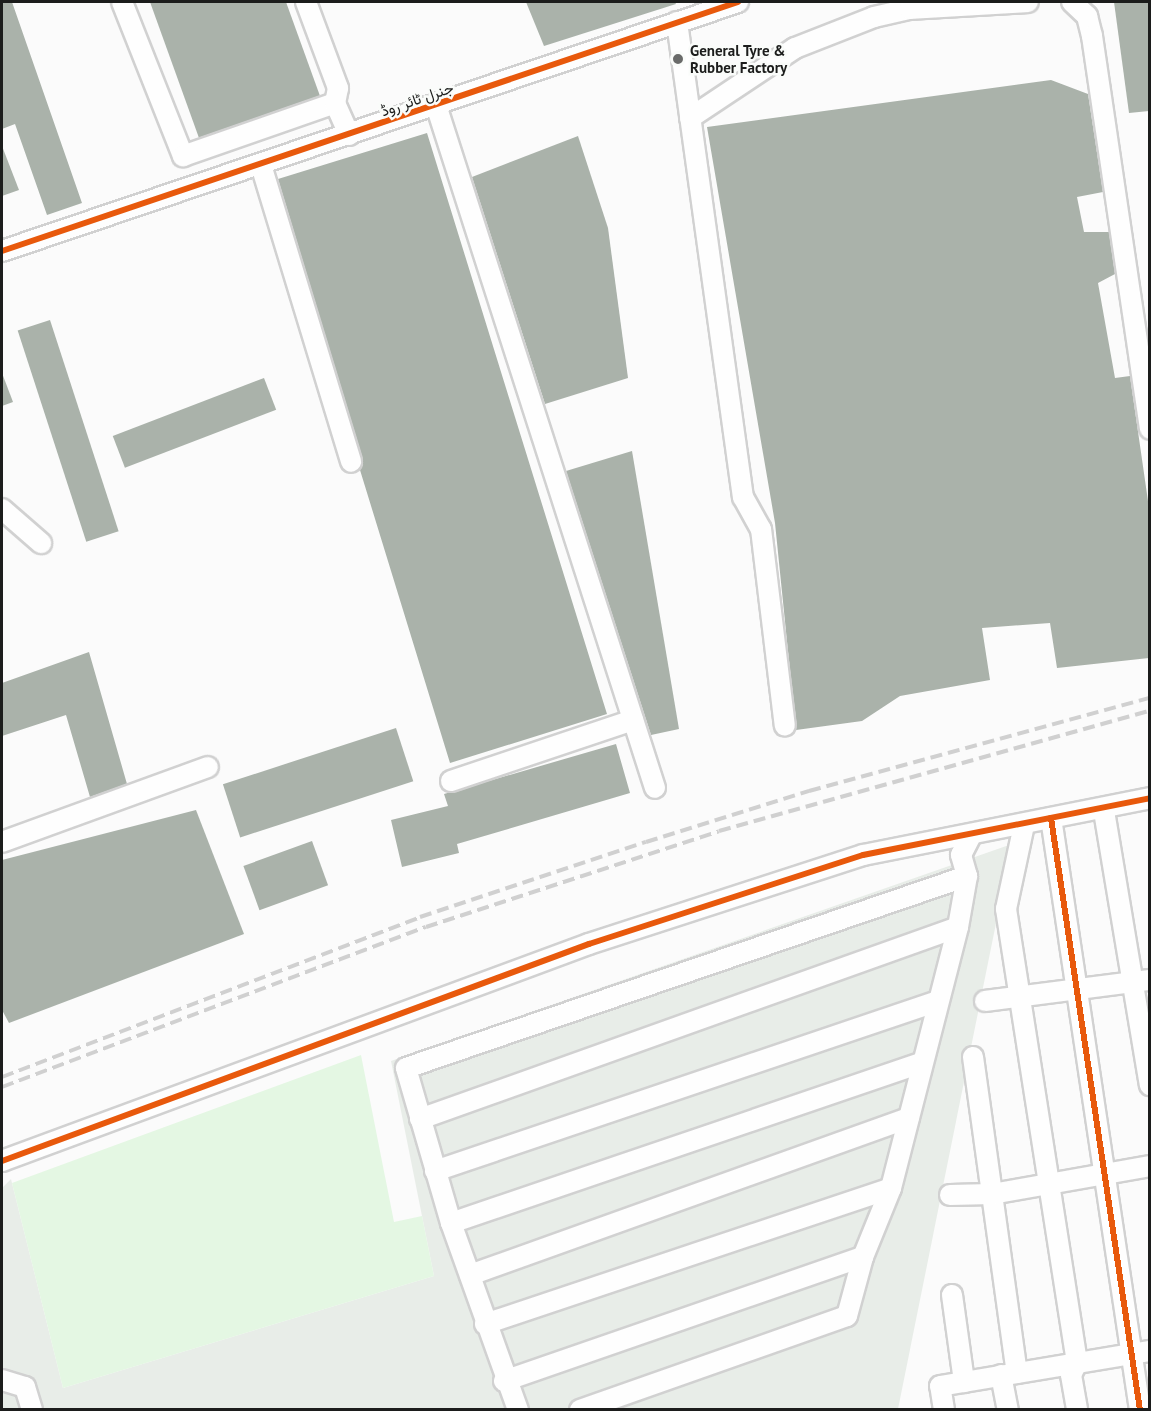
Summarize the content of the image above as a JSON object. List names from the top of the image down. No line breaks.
{"streets":{"street":["جنرل ٹائر روڈ"]},"places":["General Tyre & Rubber Factory"]}
